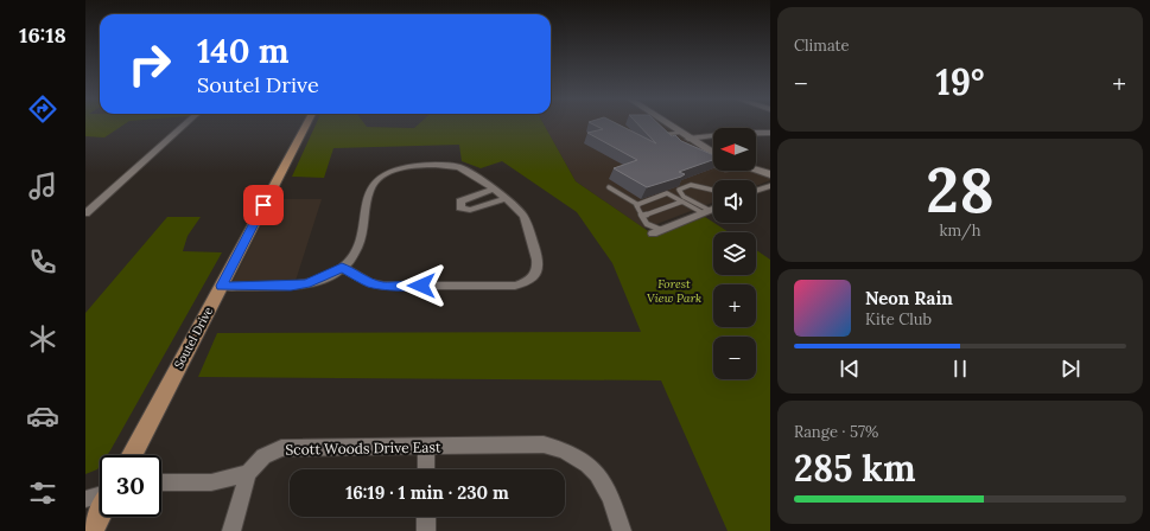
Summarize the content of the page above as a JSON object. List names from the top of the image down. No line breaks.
{"streets":{"main road":["Soutel Drive"],"street":["Scott Woods Drive East"]},"parks":["Forest View Park"],"north":"left","page":{"tabs":"16:18","tile":["Climate",["28","km/h"],["Range · 57%","285 km"]],"turn":["140 m","Soutel Drive"],"heat":["−","19°","+"],"map_buttons":["+","−"],"song":["Neon Rain","Kite Club"],"limit":"30","trip":"16:19 · 1 min · 230 m"}}
